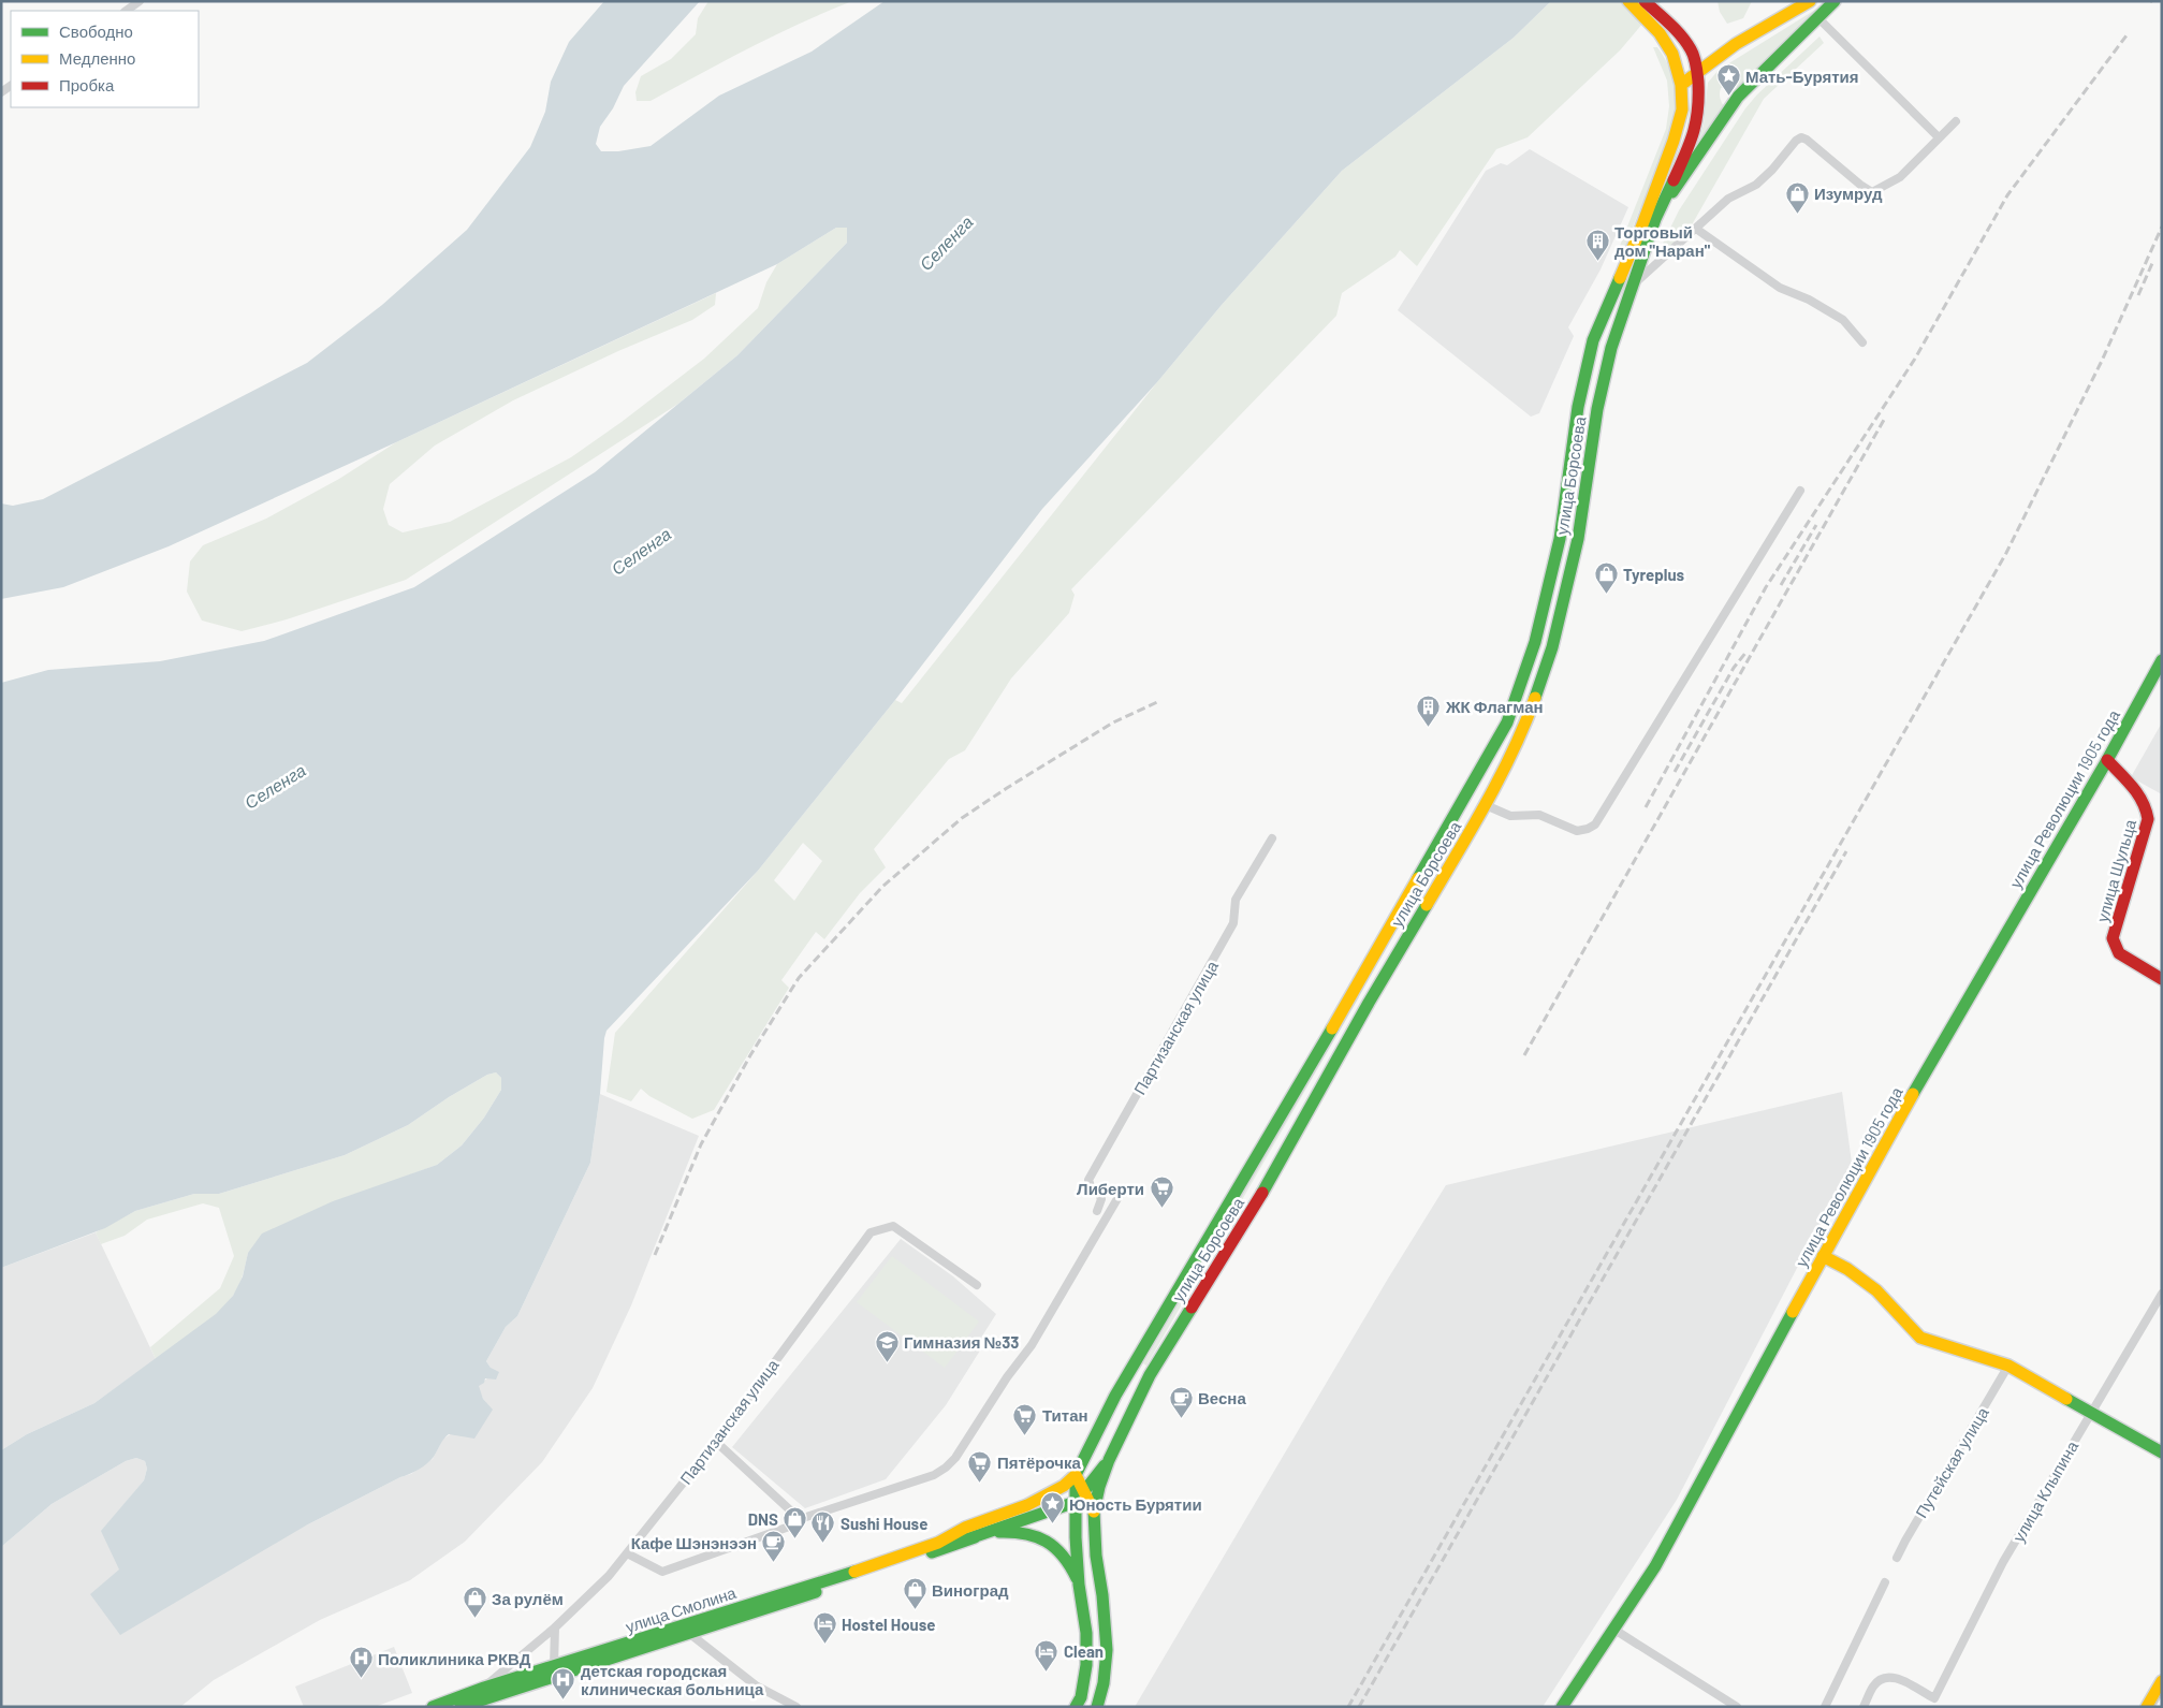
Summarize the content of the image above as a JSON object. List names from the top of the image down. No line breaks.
{"streets":{"main road":["улица Борсоева","улица Революции 1905 года","улица Шульца","улица Смолина"],"street":["Партизанская улица","Путейская улица","улица Клыпина"]},"crossings":[["улица Борсоева","улица Смолина"],["улица Революции 1905 года","улица Шульца"],["Партизанская улица","улица Смолина"]],"water":["Селенга"],"places":{"place":["Мать-Бурятия","Юность Бурятии"],"shop":["Изумруд","Tyreplus","DNS","Виноград","За рулём"],"building":["Торговый дом \"Наран\"","ЖК Флагман"],"supermarket":["Либерти","Титан","Пятёрочка"],"school or university":["Гимназия №33"],"cafe":["Весна","Кафе Шэнэнээн"],"restaurant":["Sushi House"],"hotel":["Hostel House","Clean"],"hospital":["Поликлиника РКВД","детская городская клиническая больница"]},"legend":["Свободно","Медленно","Пробка"]}
